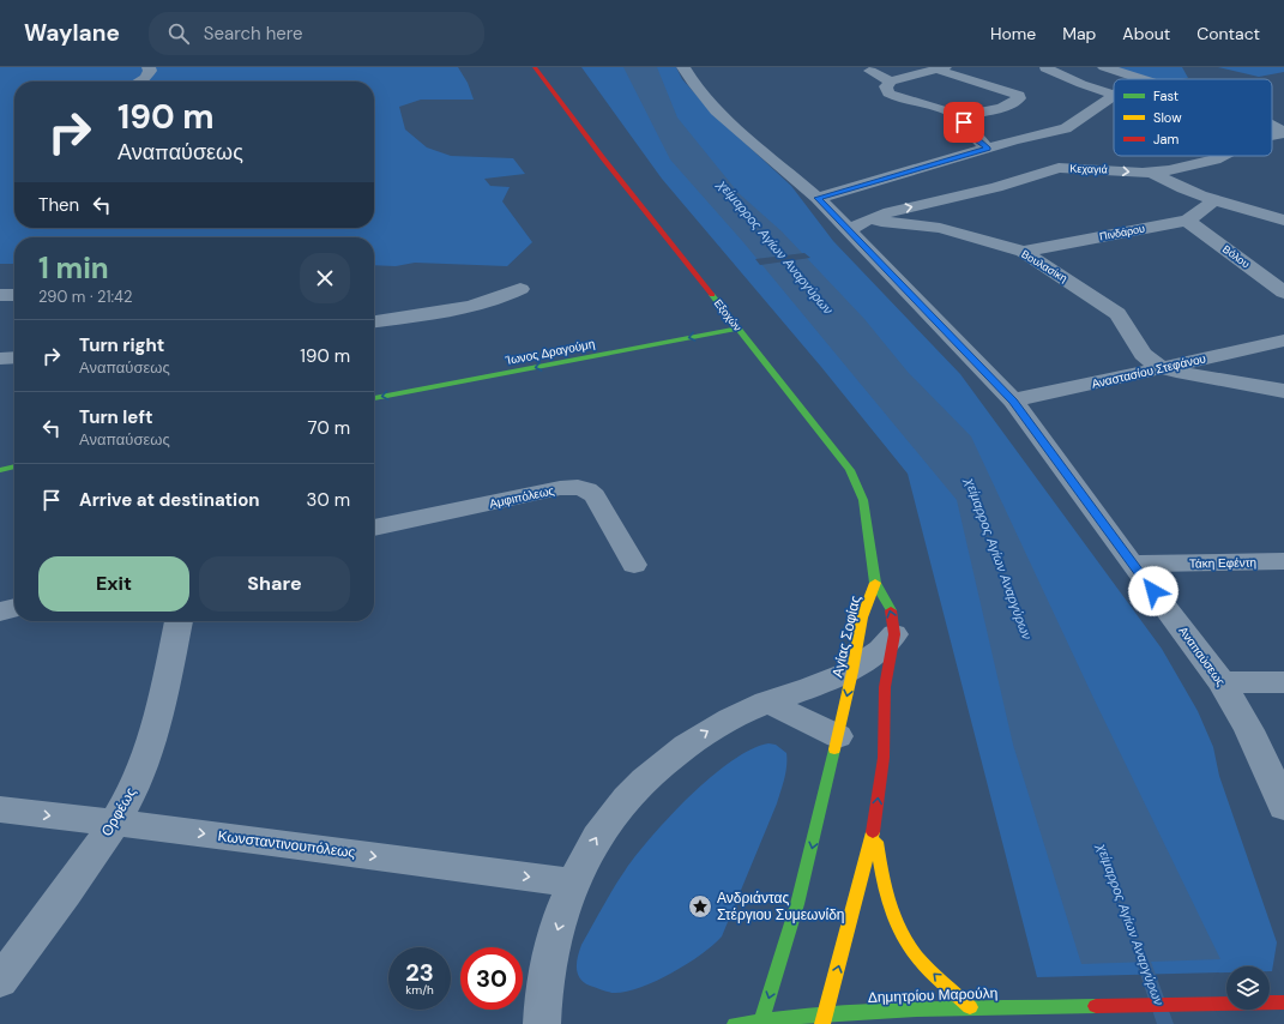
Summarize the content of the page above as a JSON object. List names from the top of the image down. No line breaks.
{"streets":{"main road":["Εξοχών","Ίωνος Δραγούμη","Αγίας Σοφίας","Δημητρίου Μαρούλη"],"street":["Κεχαγιά","Πινδάρου","Βόλου","Βουλασίκη","Αναστασίου Στεφάνου","Αμφιπόλεως","Τάκη Εφέντη","Αναπαύσεως","Ορφέως","Κωνσταντινουπόλεως"]},"crossings":[["Κεχαγιά","Βουλασίκη"],["Κεχαγιά","Αναπαύσεως"],["Πινδάρου","Βόλου"],["Πινδάρου","Βουλασίκη"],["Βουλασίκη","Αναστασίου Στεφάνου"],["Βουλασίκη","Αναπαύσεως"],["Εξοχών","Ίωνος Δραγούμη"],["Εξοχών","Αγίας Σοφίας"],["Αναστασίου Στεφάνου","Αναπαύσεως"],["Τάκη Εφέντη","Αναπαύσεως"],["Αγίας Σοφίας","Δημητρίου Μαρούλη"],["Ορφέως","Κωνσταντινουπόλεως"]],"one_way":["Ίωνος Δραγούμη","Κωνσταντινουπόλεως"],"water":["χείμαρρος Αγίων Αναργύρων"],"places":{"place":["Ανδριάντας Στέργιου Συμεωνίδη"]},"legend":["Fast","Slow","Jam"],"page":{"header":"Waylane","search":"Search here","nav":["Home","Map","About","Contact"],"turn":["190 m","Αναπαύσεως"],"then":"Then","heading":["1 min","290 m · 21:42"],"list":[{"name":"Turn right","note":"Αναπαύσεως","value":"190 m"},{"name":"Turn left","note":"Αναπαύσεως","value":"70 m"},{"name":"Arrive at destination","value":"30 m"}],"buttons":["Exit","Share"],"speed":"23 km/h","limit":"30"}}
